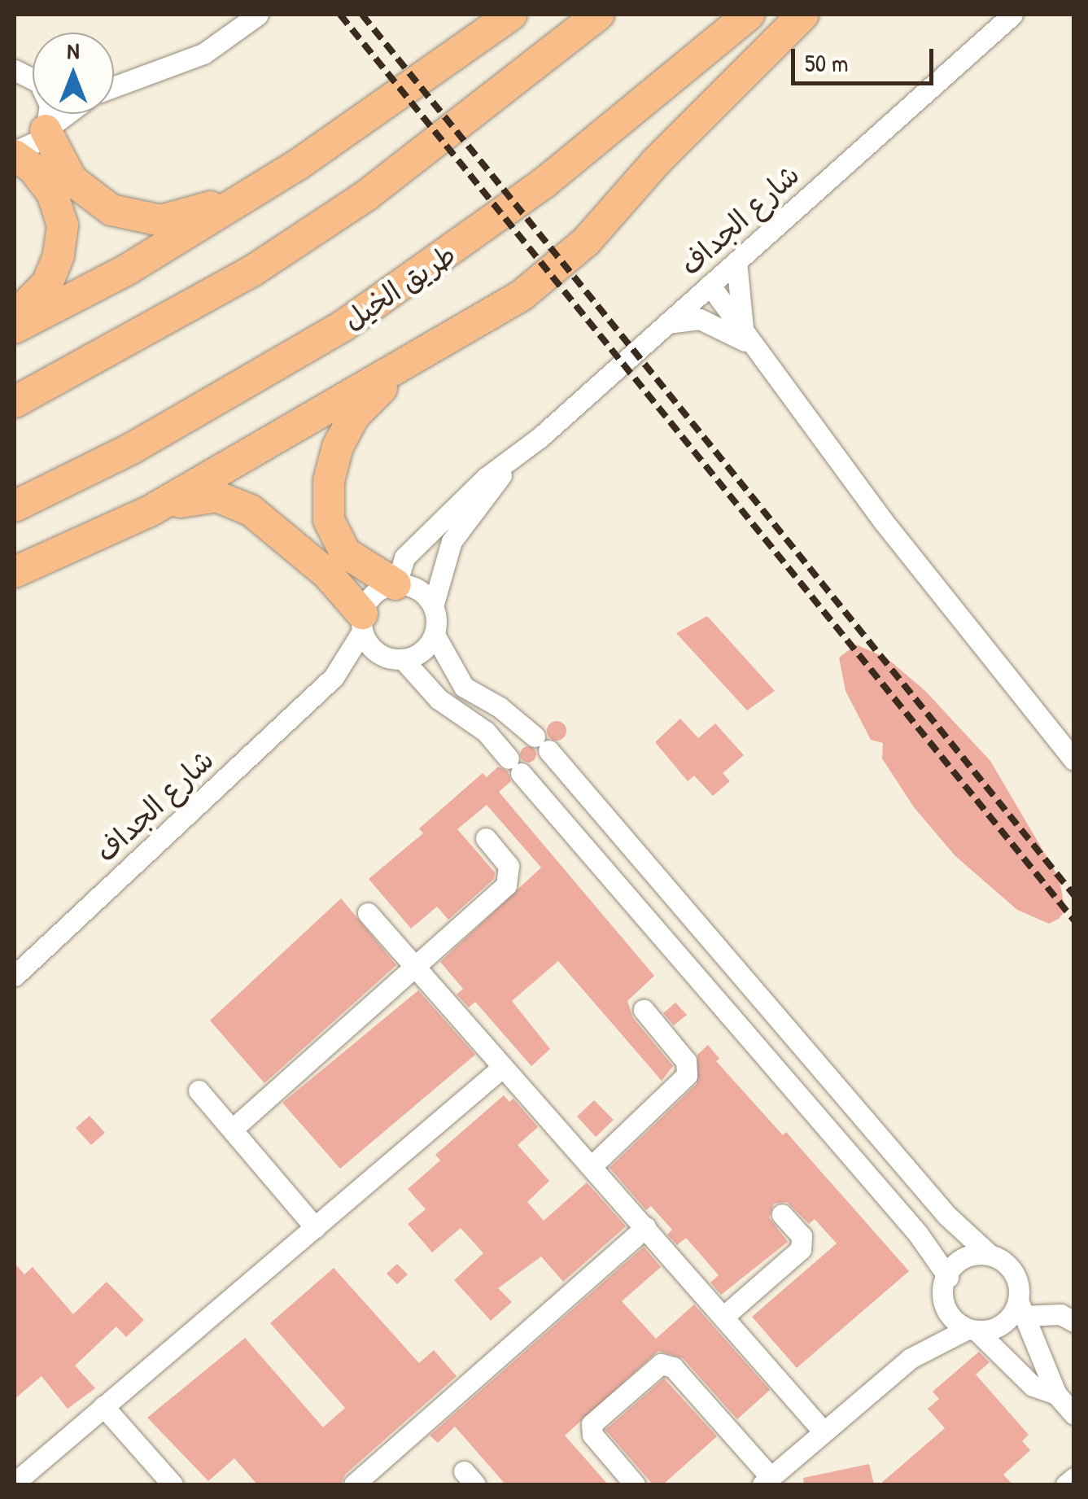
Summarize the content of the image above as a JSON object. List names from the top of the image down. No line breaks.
{"streets":{"highway":["طريق الخيل"],"street":["شارع الجداف"]},"scale_bar":"50 m","north":"top"}
